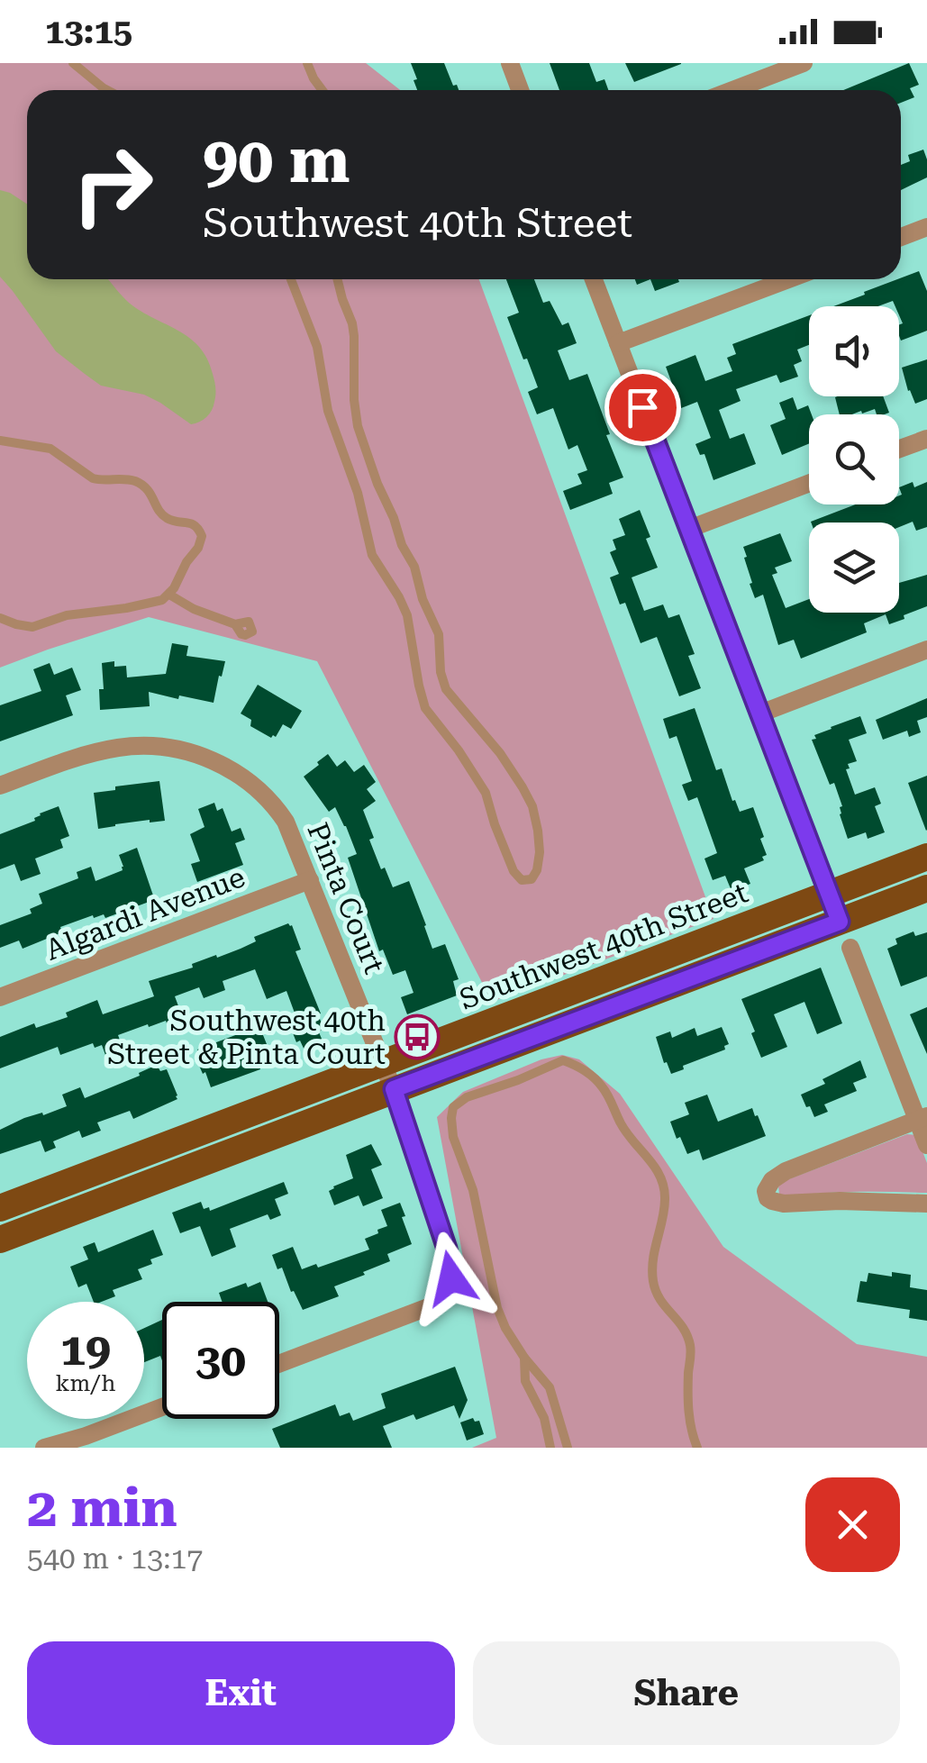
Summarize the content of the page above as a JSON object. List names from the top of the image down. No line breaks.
{"streets":{"main road":["Southwest 40th Street"],"street":["Pinta Court","Algardi Avenue"]},"crossings":[["Pinta Court","Algardi Avenue"],["Pinta Court","Southwest 40th Street"]],"places":{"bus stop":["Southwest 40th Street & Pinta Court"]},"page":{"status":"13:15","turn":["90 m","Southwest 40th Street"],"speed":"19 km/h","limit":"30","heading":["2 min","540 m · 13:17"],"buttons":["Exit","Share"]}}
